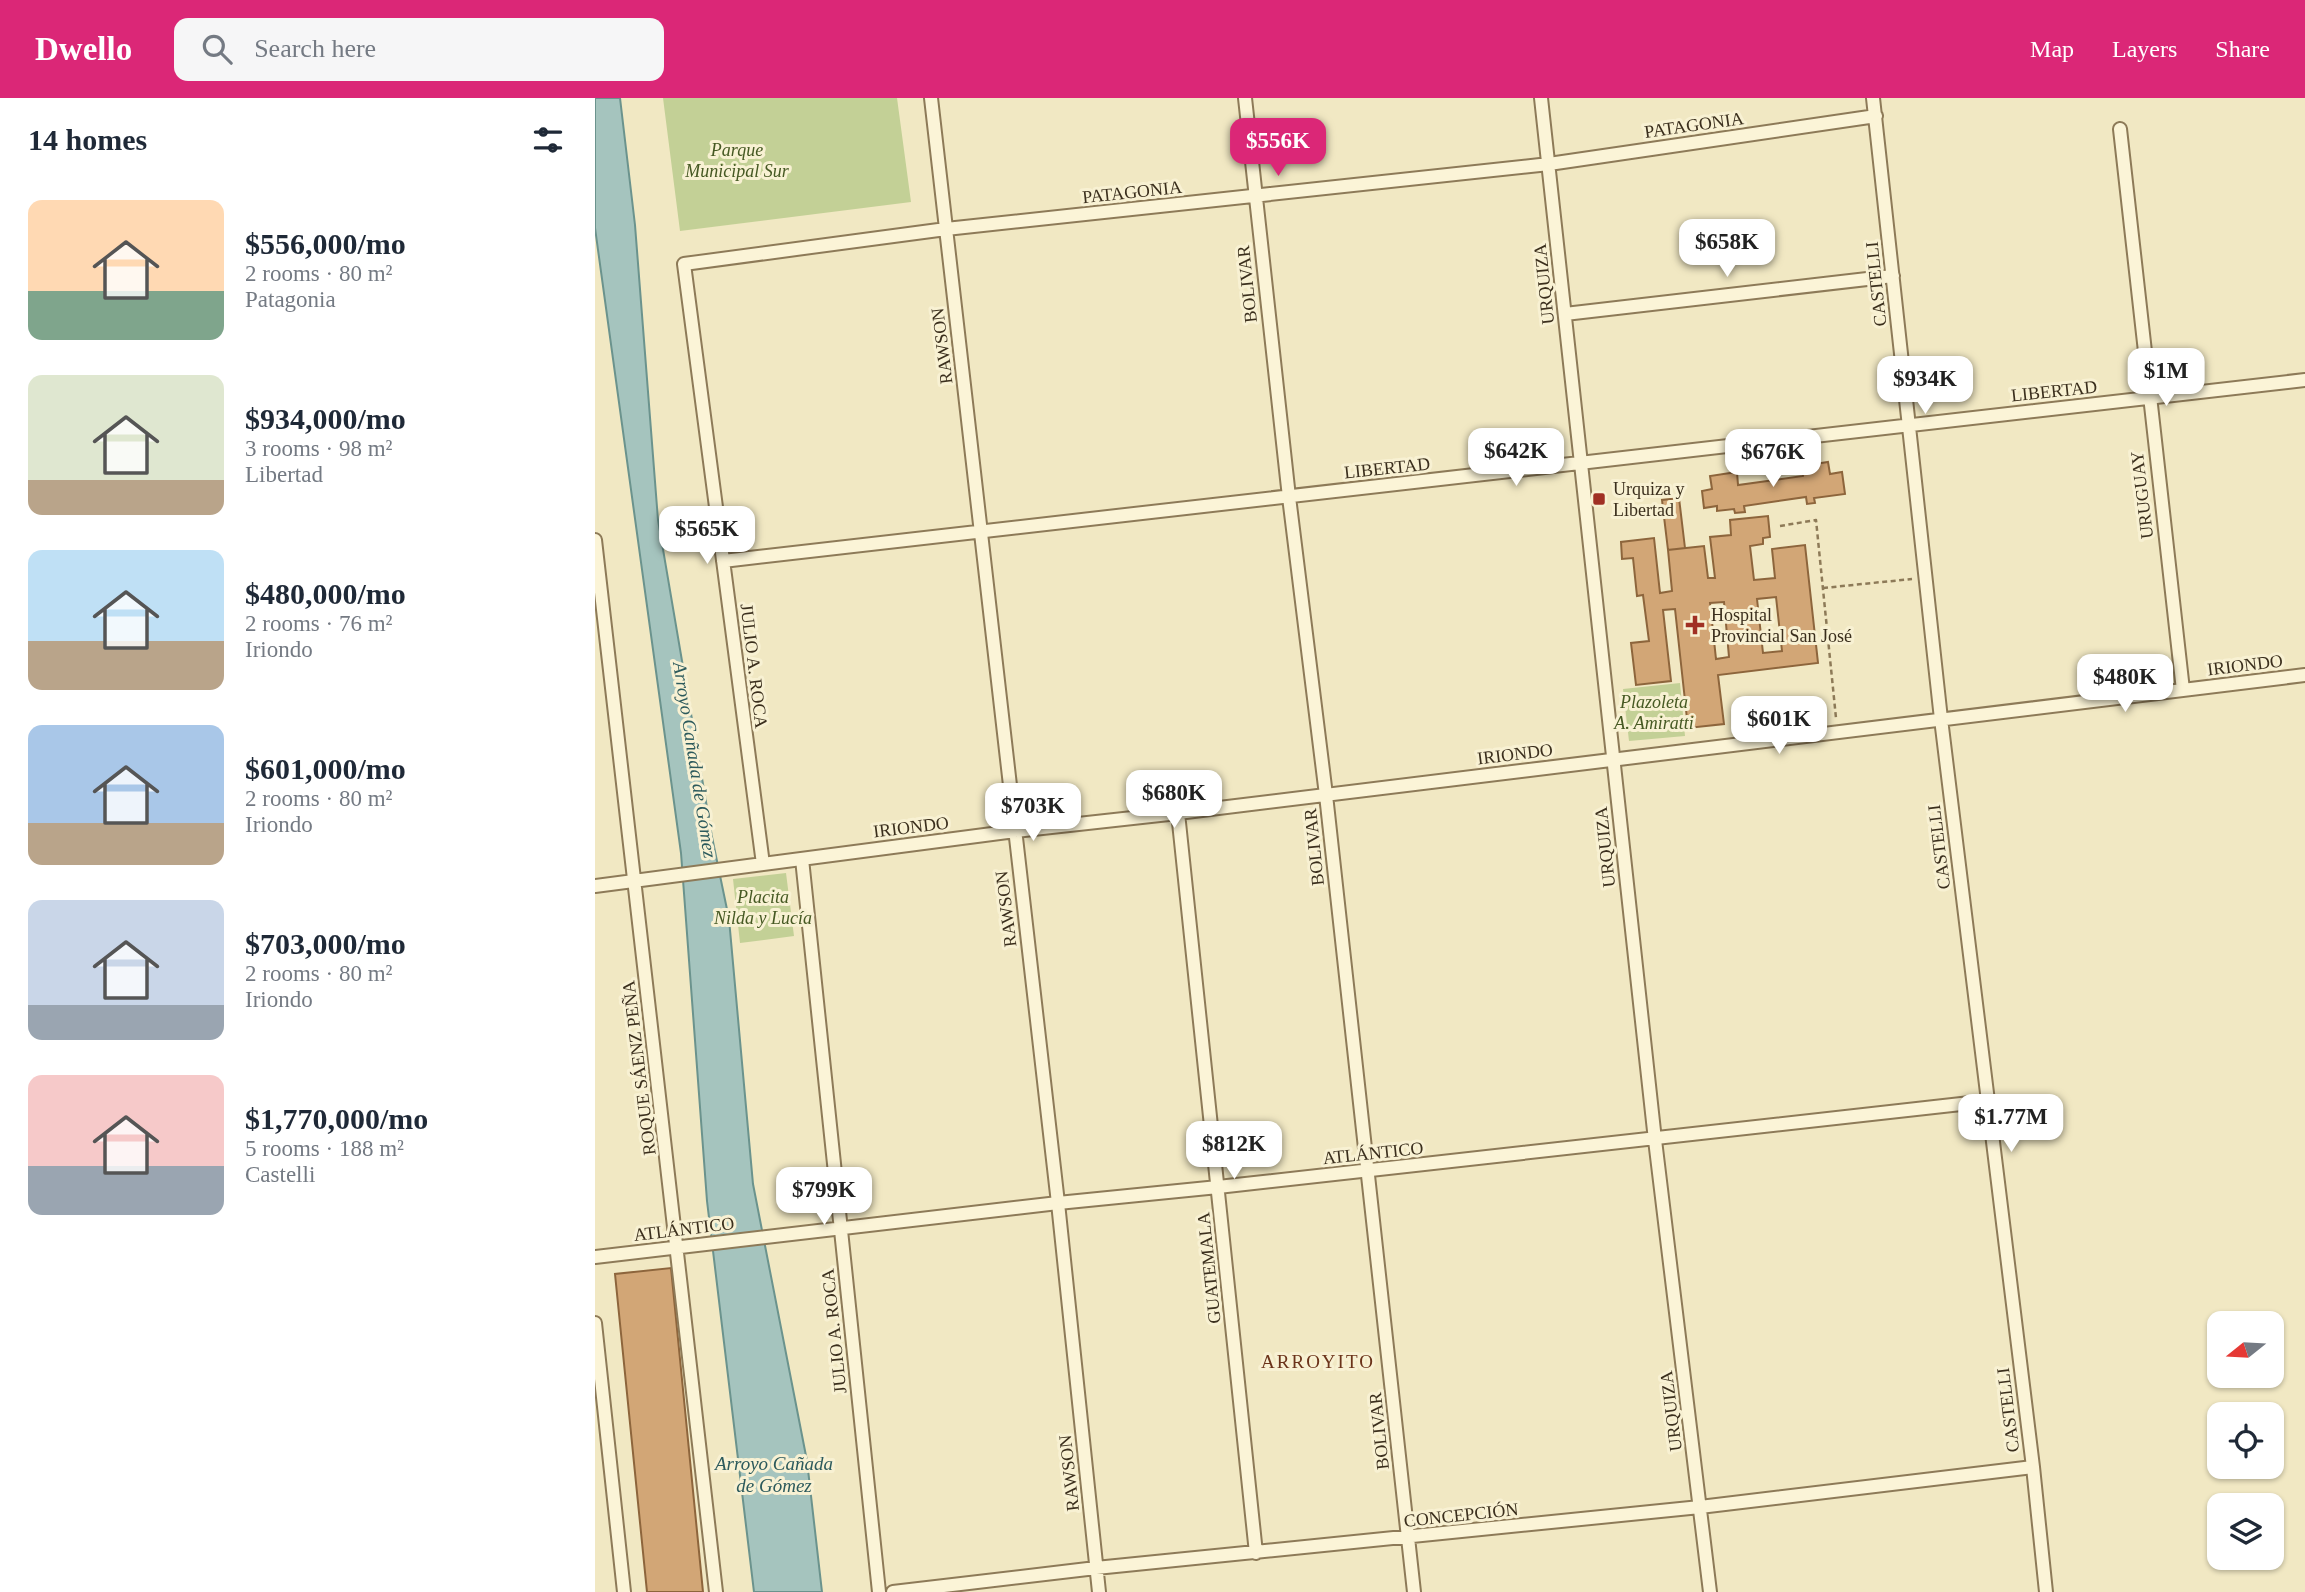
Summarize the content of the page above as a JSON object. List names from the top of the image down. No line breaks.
{"streets":{"street":["PATAGONIA","BOLIVAR","URQUIZA","CASTELLI","RAWSON","LIBERTAD","URUGUAY","IRIONDO","JULIO A. ROCA","ROQUE SÁENZ PEÑA","ATLÁNTICO","GUATEMALA","CONCEPCIÓN"]},"crossings":[["PATAGONIA","BOLIVAR"],["PATAGONIA","URQUIZA"],["PATAGONIA","CASTELLI"],["PATAGONIA","RAWSON"],["PATAGONIA","JULIO A. ROCA"],["BOLIVAR","LIBERTAD"],["BOLIVAR","IRIONDO"],["BOLIVAR","ATLÁNTICO"],["BOLIVAR","CONCEPCIÓN"],["URQUIZA","LIBERTAD"],["URQUIZA","IRIONDO"],["URQUIZA","ATLÁNTICO"],["URQUIZA","CONCEPCIÓN"],["CASTELLI","LIBERTAD"],["CASTELLI","IRIONDO"],["CASTELLI","ATLÁNTICO"],["CASTELLI","CONCEPCIÓN"],["RAWSON","LIBERTAD"],["RAWSON","IRIONDO"],["RAWSON","ATLÁNTICO"],["RAWSON","CONCEPCIÓN"],["LIBERTAD","URUGUAY"],["LIBERTAD","JULIO A. ROCA"],["URUGUAY","IRIONDO"],["IRIONDO","JULIO A. ROCA"],["IRIONDO","ROQUE SÁENZ PEÑA"],["IRIONDO","GUATEMALA"],["JULIO A. ROCA","ATLÁNTICO"],["ROQUE SÁENZ PEÑA","ATLÁNTICO"],["ATLÁNTICO","GUATEMALA"],["GUATEMALA","CONCEPCIÓN"]],"districts":["ARROYITO"],"water":["Arroyo Cañada de Gómez"],"parks":["Parque Municipal Sur","Plazoleta A. Amiratti","Placita Nilda y Lucía"],"places":{"transit":["Urquiza y Libertad"],"health":["Hospital Provincial San José"]},"north":"left","page":{"header":"Dwello","search":"Search here","nav":["Map","Layers","Share"],"heading":"14 homes","price":["$556K","$658K","$1M","$934K","$642K","$676K","$565K","$480K","$601K","$680K","$703K","$1.77M","$812K","$799K"],"list":[{"name":"$556,000/mo","note":"2 rooms · 80 m² · Patagonia"},{"name":"$934,000/mo","note":"3 rooms · 98 m² · Libertad"},{"name":"$480,000/mo","note":"2 rooms · 76 m² · Iriondo"},{"name":"$601,000/mo","note":"2 rooms · 80 m² · Iriondo"},{"name":"$703,000/mo","note":"2 rooms · 80 m² · Iriondo"},{"name":"$1,770,000/mo","note":"5 rooms · 188 m² · Castelli"}]}}
